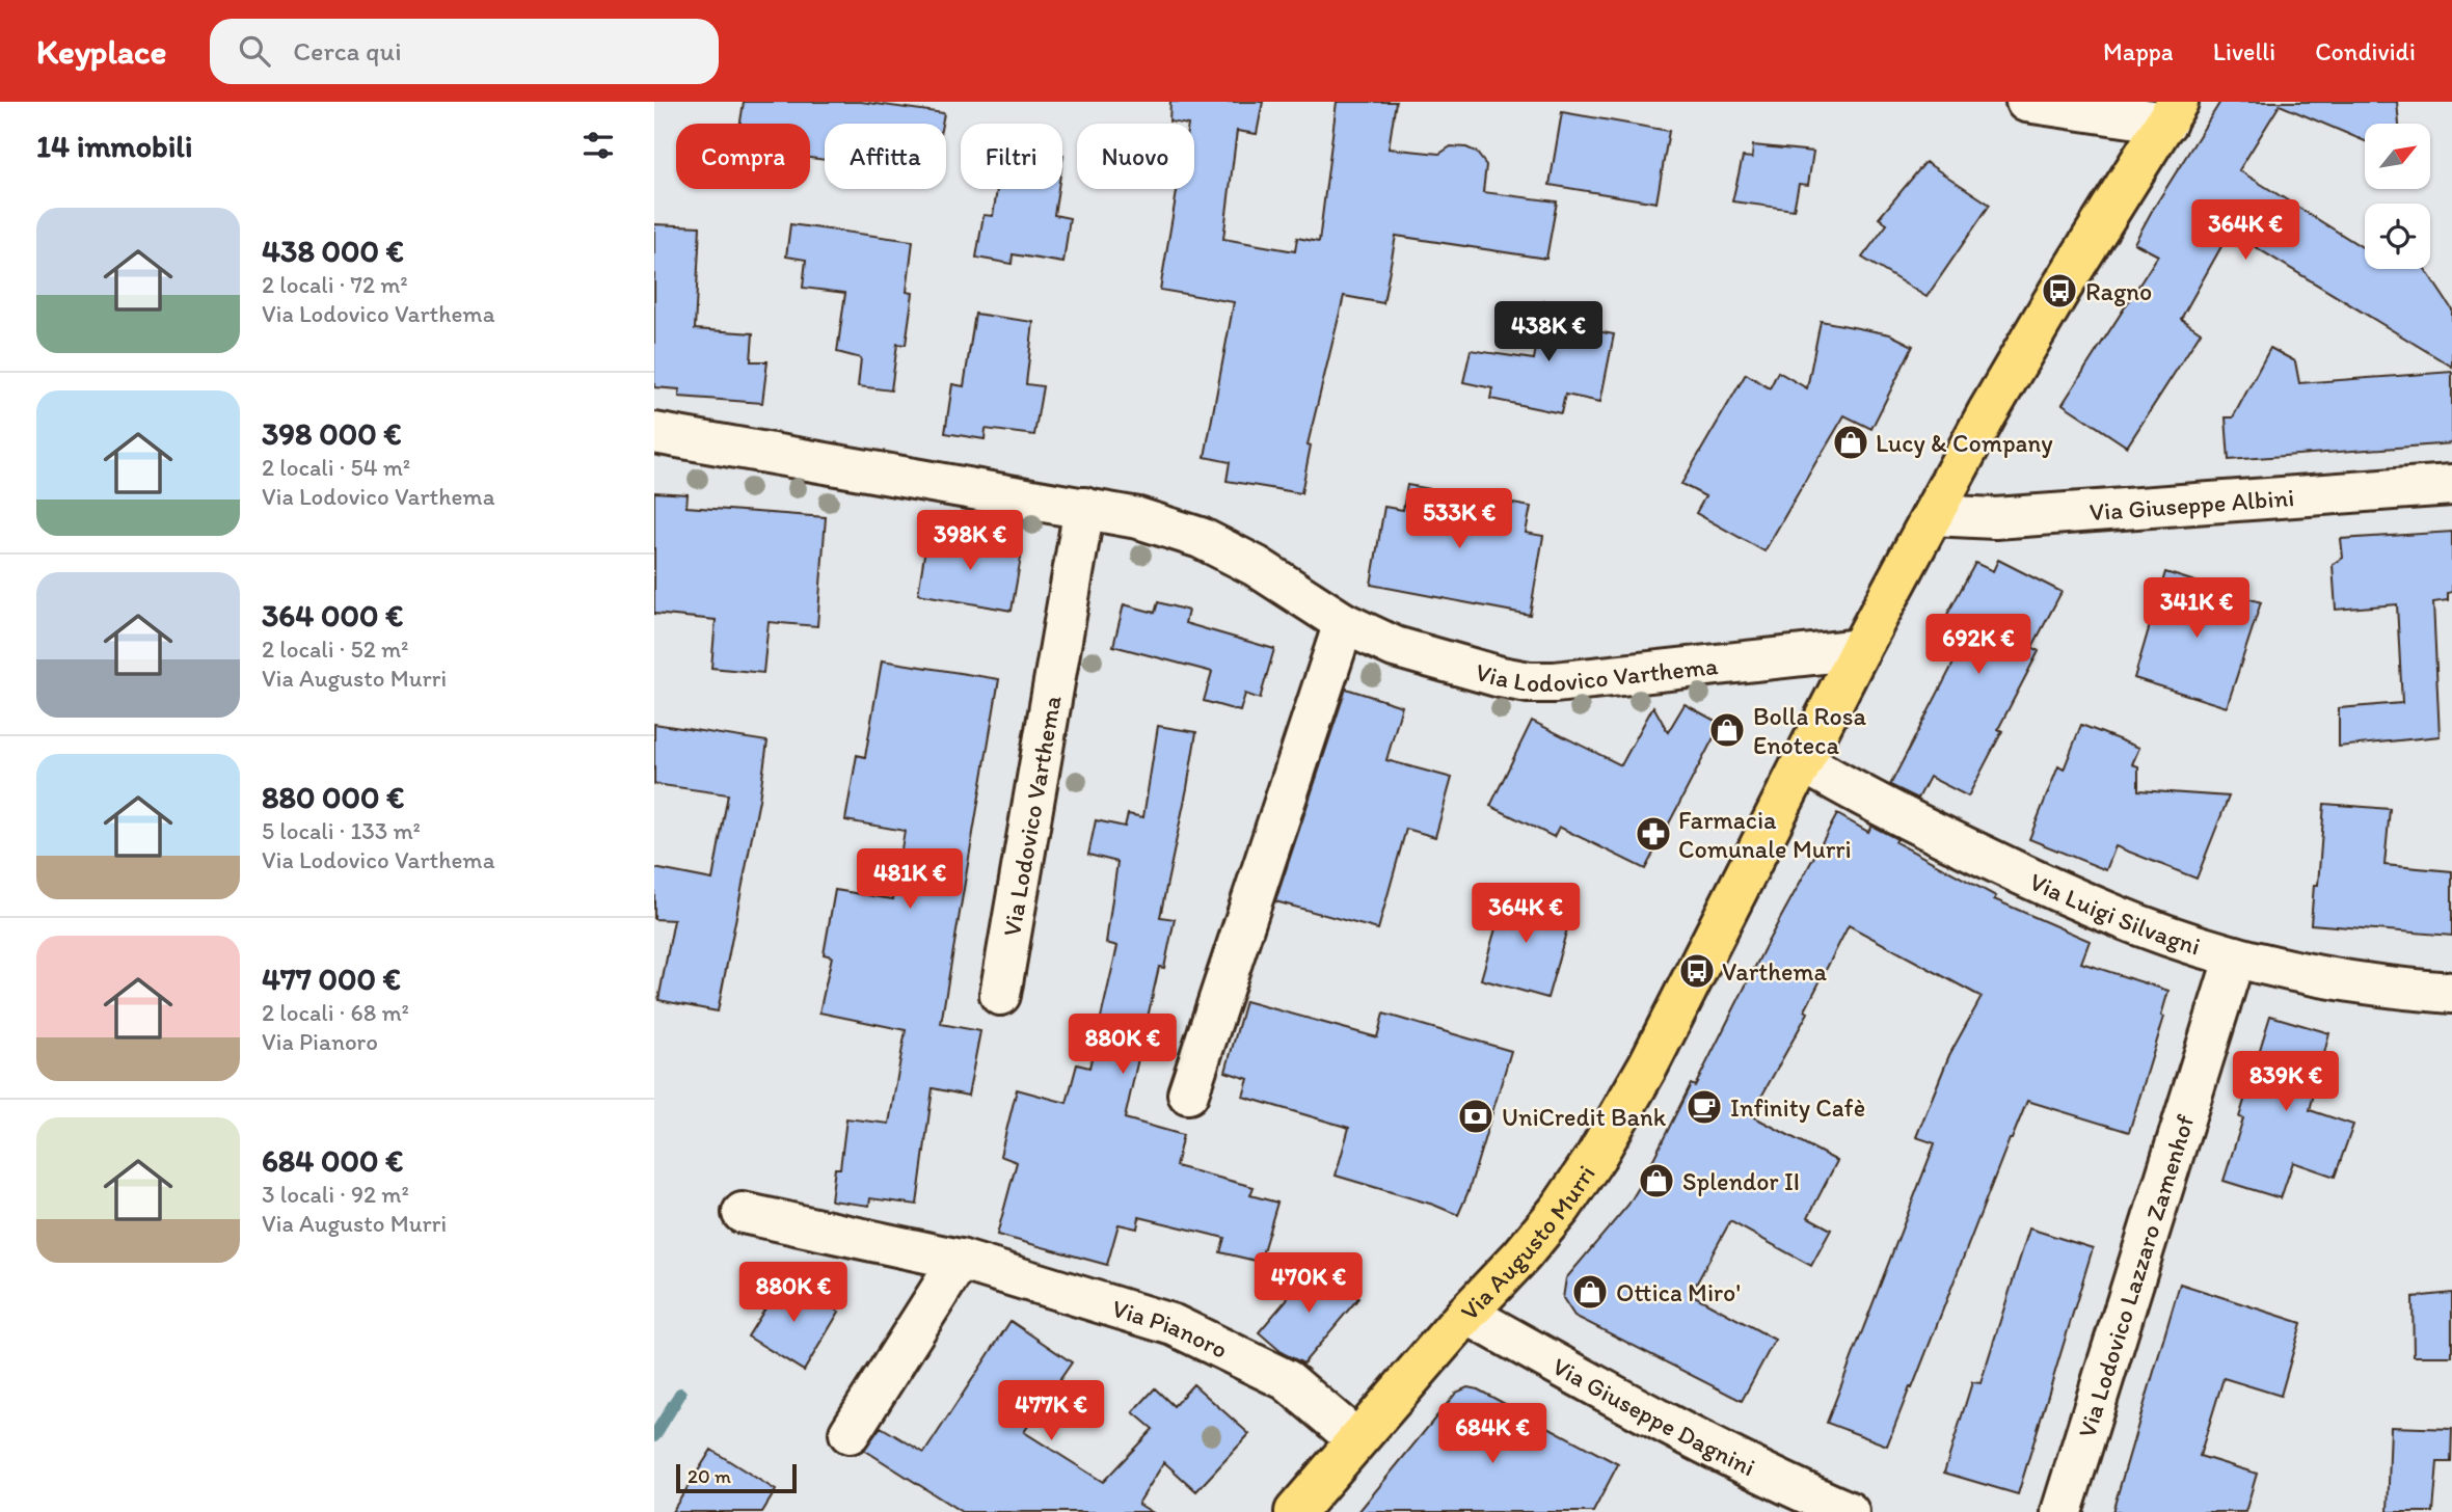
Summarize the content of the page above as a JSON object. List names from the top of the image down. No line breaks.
{"streets":{"main road":["Via Augusto Murri"],"street":["Via Giuseppe Albini","Via Lodovico Varthema","Via Luigi Silvagni","Via Lodovico Lazzaro Zamenhof","Via Pianoro","Via Giuseppe Dagnini"]},"crossings":[["Via Giuseppe Albini","Via Augusto Murri"],["Via Lodovico Varthema","Via Augusto Murri"],["Via Luigi Silvagni","Via Augusto Murri"],["Via Luigi Silvagni","Via Lodovico Lazzaro Zamenhof"],["Via Augusto Murri","Via Pianoro"],["Via Augusto Murri","Via Giuseppe Dagnini"]],"places":{"bus stop":["Ragno","Varthema"],"shop":["Lucy & Company","Bolla Rosa Enoteca","Splendor II","Ottica Miro'"],"pharmacy":["Farmacia Comunale Murri"],"cafe":["Infinity Cafè"],"bank":["UniCredit Bank"]},"scale_bar":"20 m","north":"top right","page":{"header":"Keyplace","search":"Cerca qui","nav":["Mappa","Livelli","Condividi"],"heading":"14 immobili","chip":["Compra","Affitta","Filtri","Nuovo"],"list":[{"name":"438 000 €","note":"2 locali · 72 m² · Via Lodovico Varthema"},{"name":"398 000 €","note":"2 locali · 54 m² · Via Lodovico Varthema"},{"name":"364 000 €","note":"2 locali · 52 m² · Via Augusto Murri"},{"name":"880 000 €","note":"5 locali · 133 m² · Via Lodovico Varthema"},{"name":"477 000 €","note":"2 locali · 68 m² · Via Pianoro"},{"name":"684 000 €","note":"3 locali · 92 m² · Via Augusto Murri"}],"price":["364K €","438K €","533K €","398K €","341K €","692K €","481K €","364K €","880K €","839K €","470K €","880K €","477K €","684K €"],"scale":"20 m"}}
